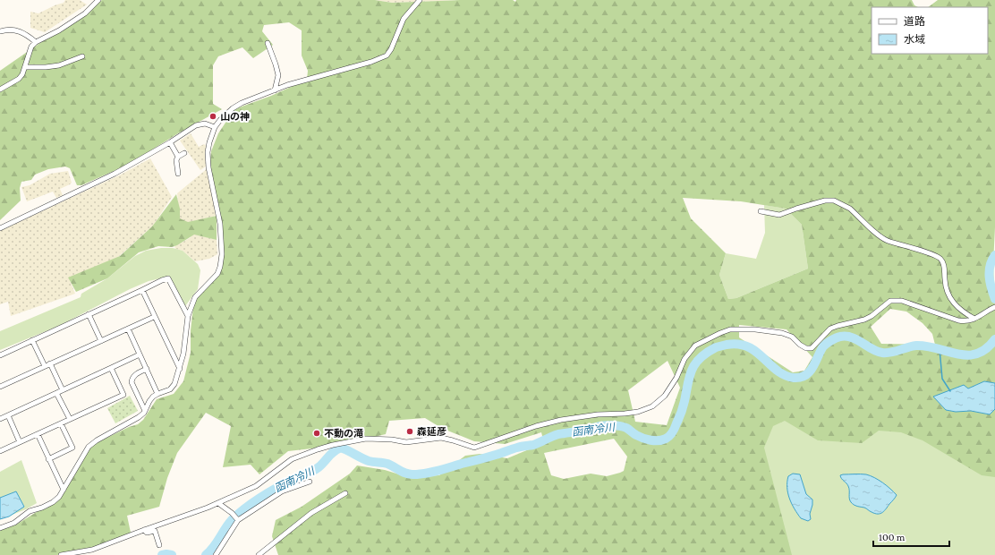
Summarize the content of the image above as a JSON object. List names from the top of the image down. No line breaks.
{"water":["函南冷川"],"places":["山の神","森延彦","不動の滝"],"legend":["道路","水域"],"scale_bar":"100 m"}
